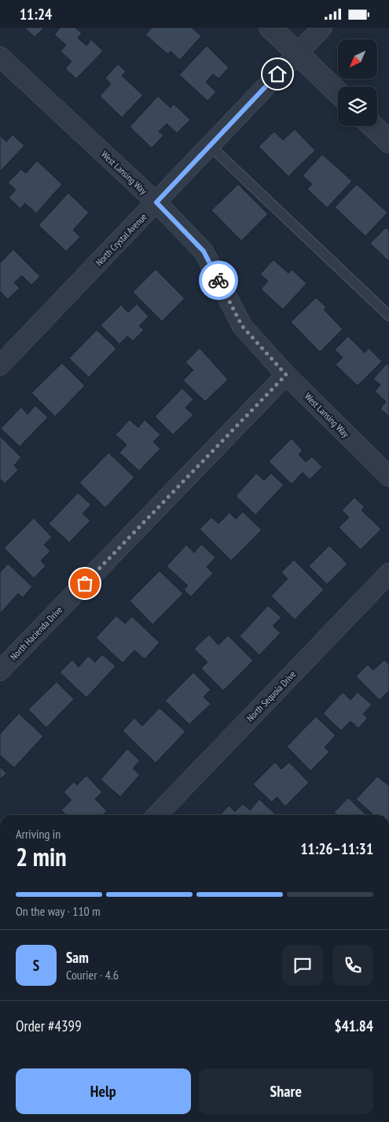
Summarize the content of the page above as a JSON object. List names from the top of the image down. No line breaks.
{"streets":{"street":["West Lansing Way","North Crystal Avenue","North Hacienda Drive","North Sequoia Drive"]},"crossings":[["West Lansing Way","North Crystal Avenue"],["West Lansing Way","North Hacienda Drive"]],"north":"bottom left","page":{"status":"11:24","heading":["2 min","Arriving in","11:26–11:31"],"panel":["Sam","Courier · 4.6","Order #4399","$41.84"],"bar":"On the way · 110 m","round":"S","buttons":["Help","Share"]}}
